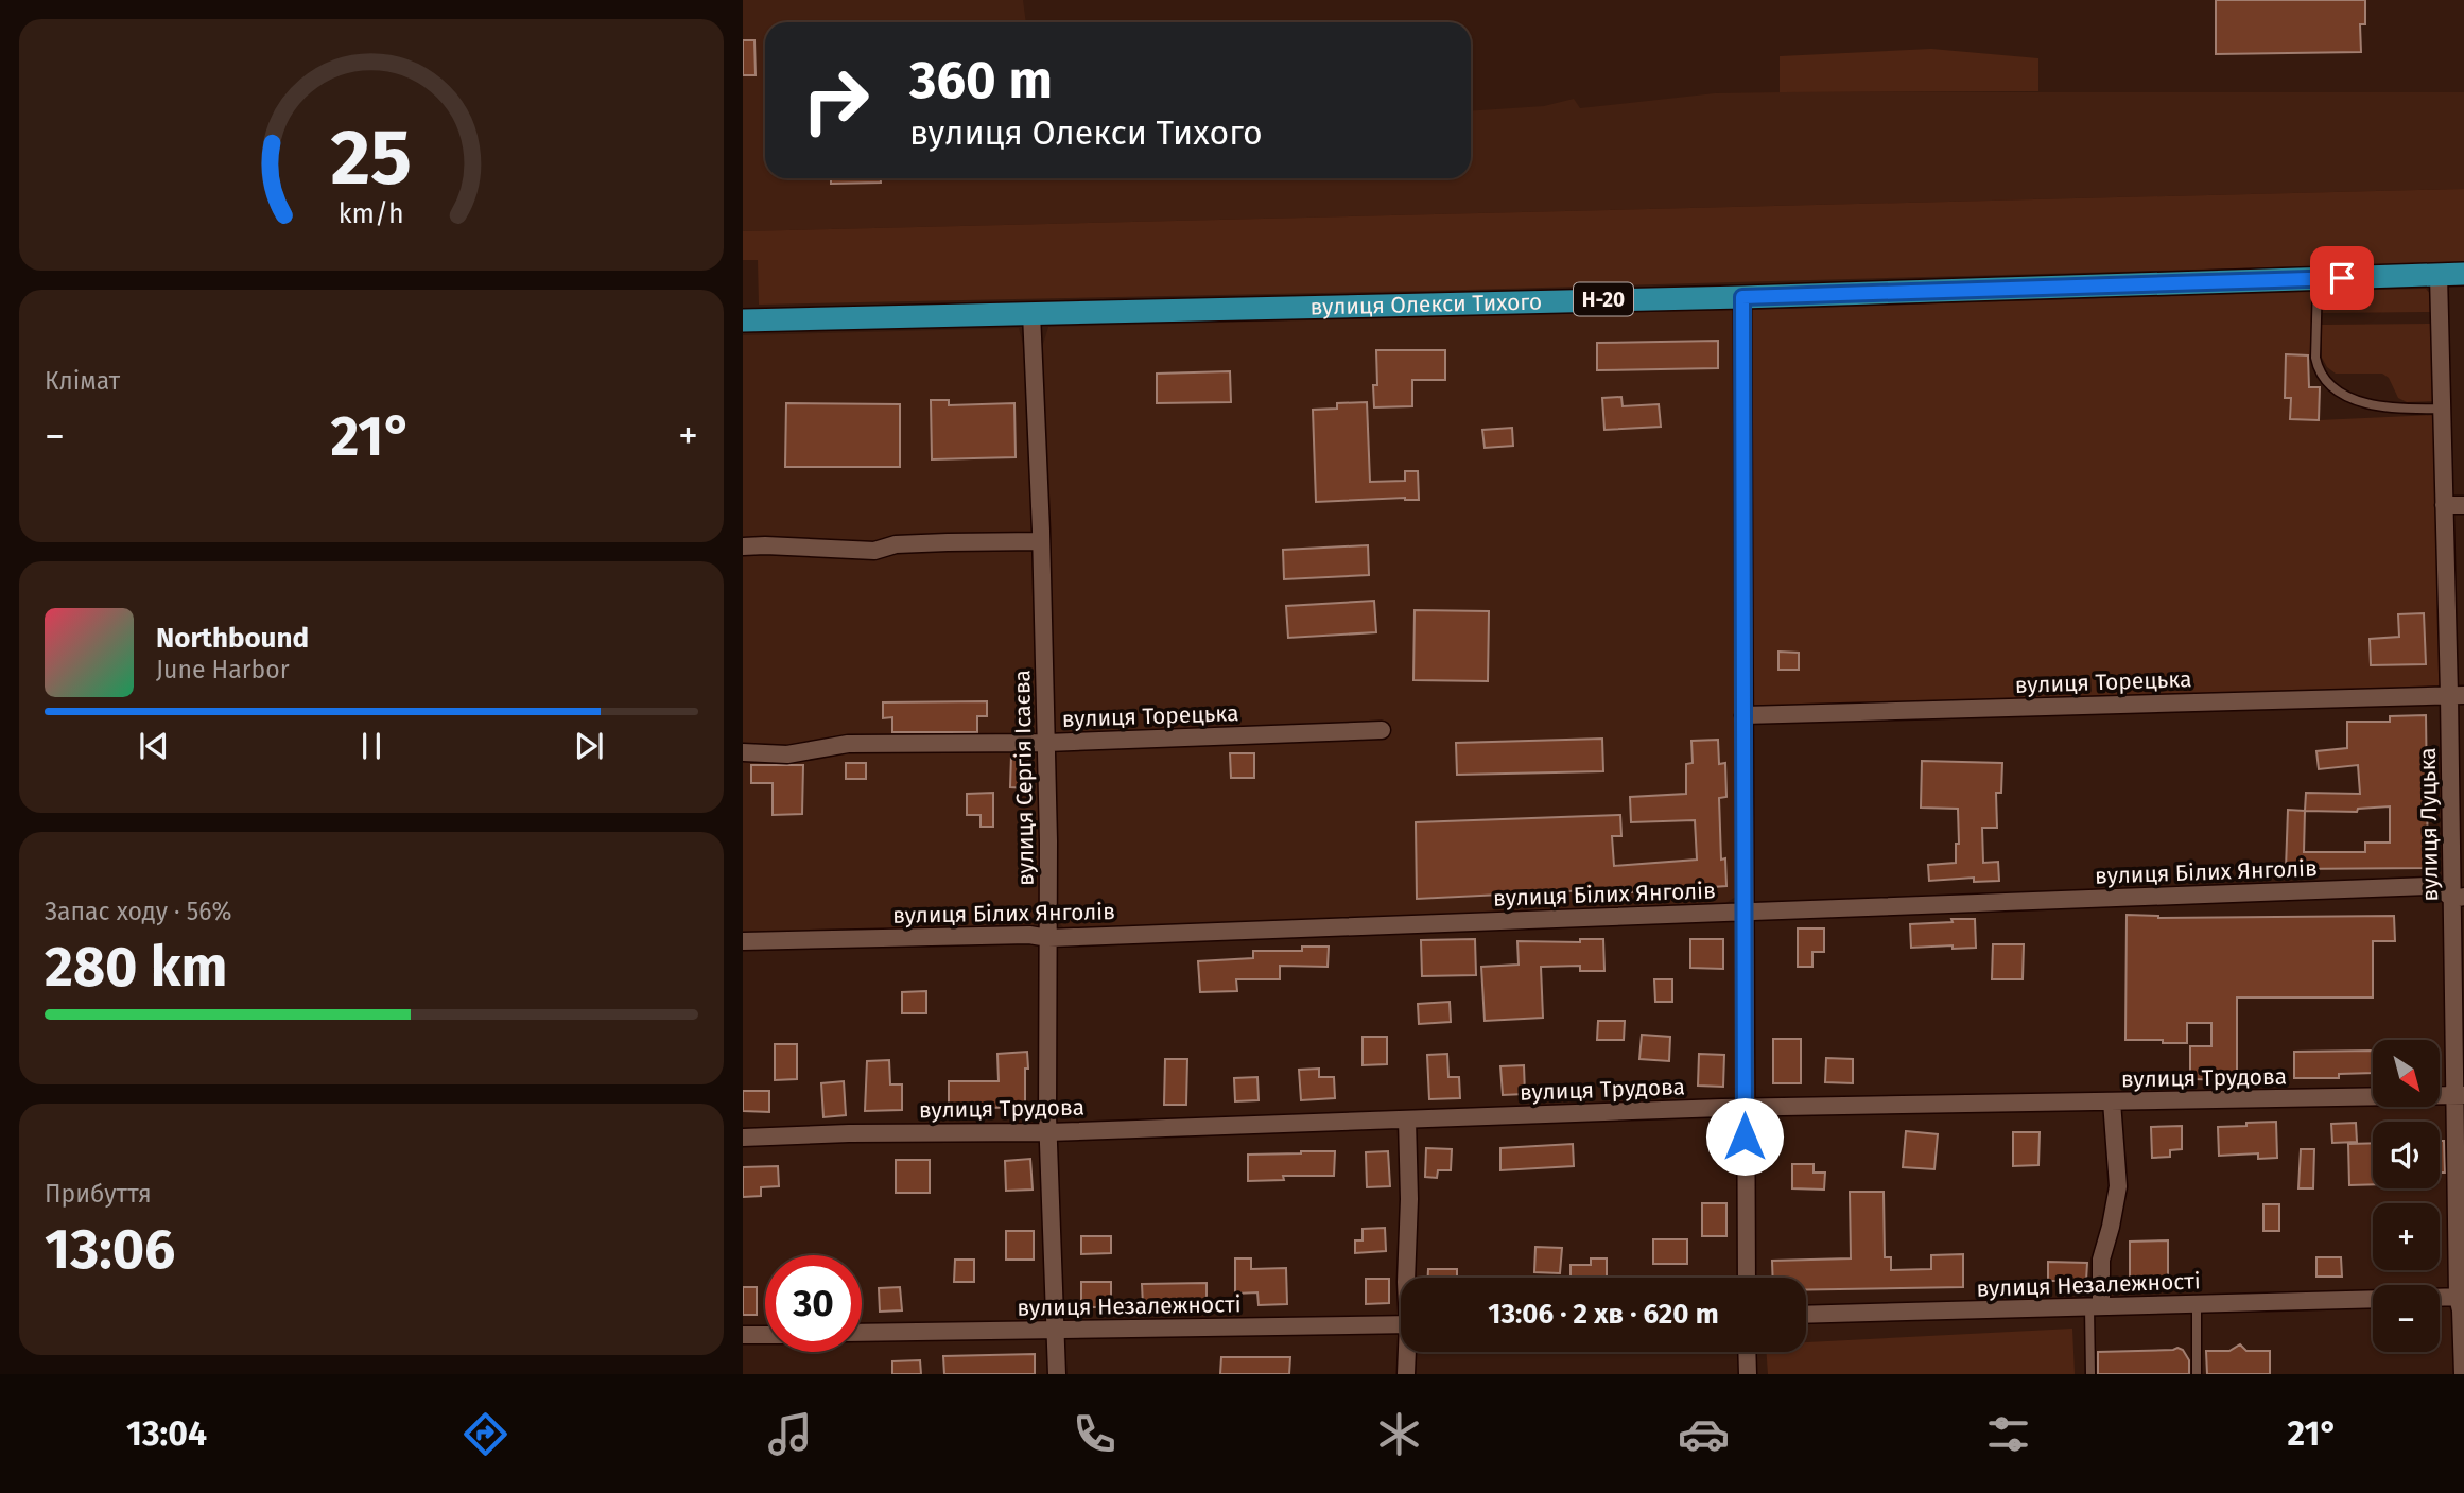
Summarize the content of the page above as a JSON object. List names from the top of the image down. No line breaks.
{"streets":{"main road":["Н-20","вулиця Олекси Тихого"],"street":["вулиця Торецька","вулиця Сергія Ісаєва","вулиця Луцька","вулиця Білих Янголів","вулиця Трудова","вулиця Незалежності"]},"crossings":[["вулиця Олекси Тихого","вулиця Сергія Ісаєва"],["вулиця Олекси Тихого","вулиця Луцька"],["вулиця Торецька","вулиця Сергія Ісаєва"],["вулиця Торецька","вулиця Луцька"],["вулиця Сергія Ісаєва","вулиця Білих Янголів"],["вулиця Сергія Ісаєва","вулиця Трудова"],["вулиця Сергія Ісаєва","вулиця Незалежності"],["вулиця Луцька","вулиця Білих Янголів"],["вулиця Луцька","вулиця Трудова"]],"north":"bottom right","page":{"turn":["360 m","вулиця Олекси Тихого"],"tile":["Клімат",["Запас ходу · 56%","280 km"],["Прибуття","13:06"]],"heat":["−","21°","+"],"song":["Northbound","June Harbor"],"map_buttons":["+","−"],"limit":"30","trip":"13:06 · 2 хв · 620 m","tabs":["13:04","21°"],"gauge":["25","km/h"]}}
